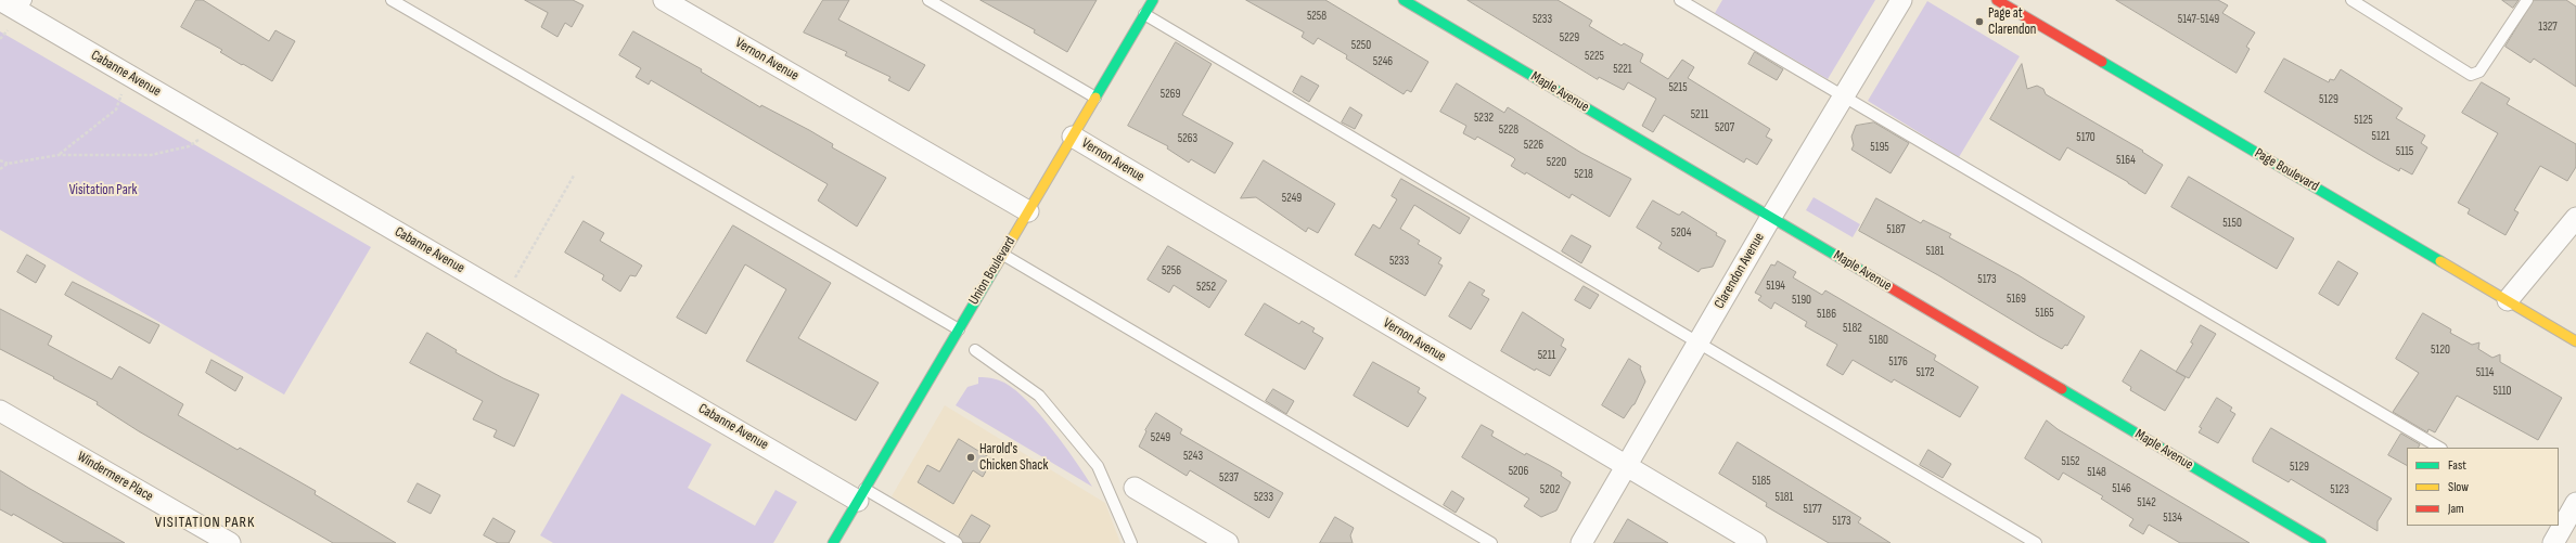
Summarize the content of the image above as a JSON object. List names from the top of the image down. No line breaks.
{"streets":{"main road":["Maple Avenue","Page Boulevard","Union Boulevard"],"street":["Vernon Avenue","Cabanne Avenue","Clarendon Avenue","Windermere Place"]},"crossings":[["Vernon Avenue","Union Boulevard"],["Vernon Avenue","Clarendon Avenue"],["Cabanne Avenue","Union Boulevard"],["Maple Avenue","Clarendon Avenue"]],"districts":["VISITATION PARK"],"parks":["Visitation Park"],"places":["Page at Clarendon","Harold's Chicken Shack"],"house_numbers":["5258","5233","5147-5149","1327","5229","5250","5225","5246","5221","5215","5269","5129","5211","5232","5125","5207","5228","5121","5170","5263","5226","5195","5115","5164","5220","5218","5249","5150","5187","5204","5181","5233","5256","5173","5194","5252","5169","5190","5165","5186","5182","5180","5120","5211","5176","5172","5114","5110","5249","5243","5152","5129","5206","5148","5237","5185","5146","5202","5123","5233","5181","5142","5177","5134","5173"],"legend":["Fast","Slow","Jam"]}
